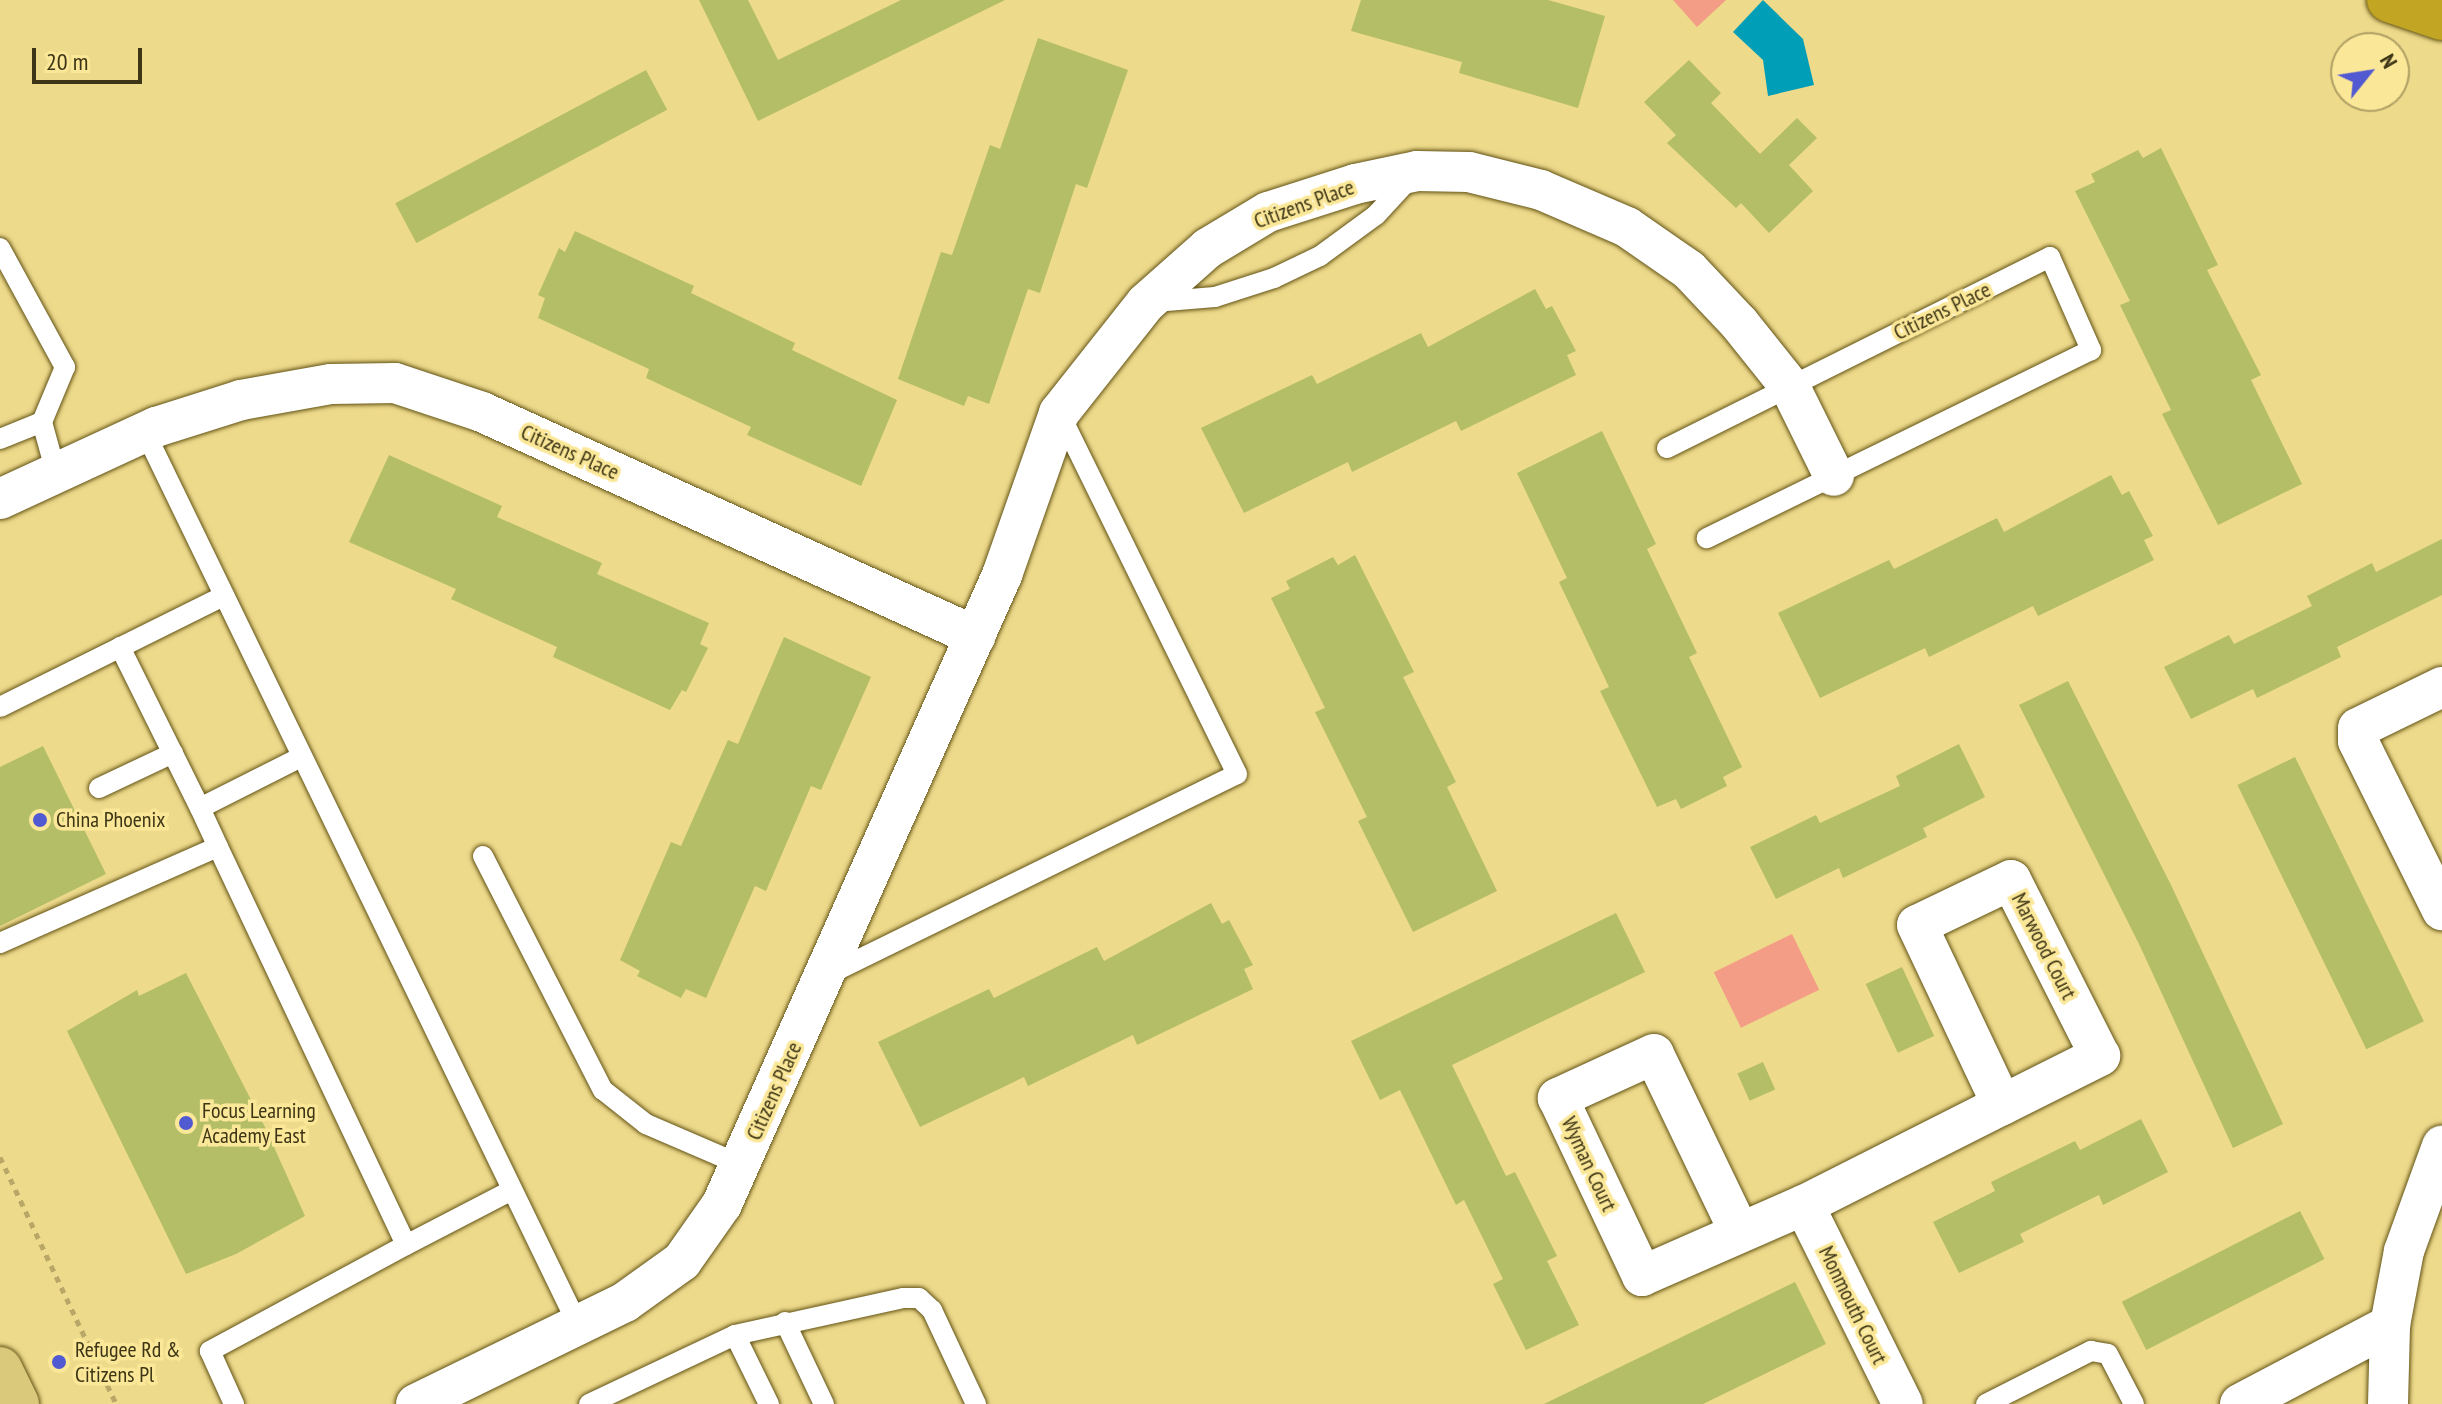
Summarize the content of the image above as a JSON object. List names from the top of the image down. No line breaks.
{"streets":{"street":["Citizens Place","Marwood Court","Wyman Court","Monmouth Court"]},"crossings":[["Marwood Court","Wyman Court"],["Marwood Court","Monmouth Court"],["Wyman Court","Monmouth Court"]],"places":["China Phoenix","Focus Learning Academy East","Refugee Rd & Citizens Pl"],"scale_bar":"20 m","north":"top right"}
